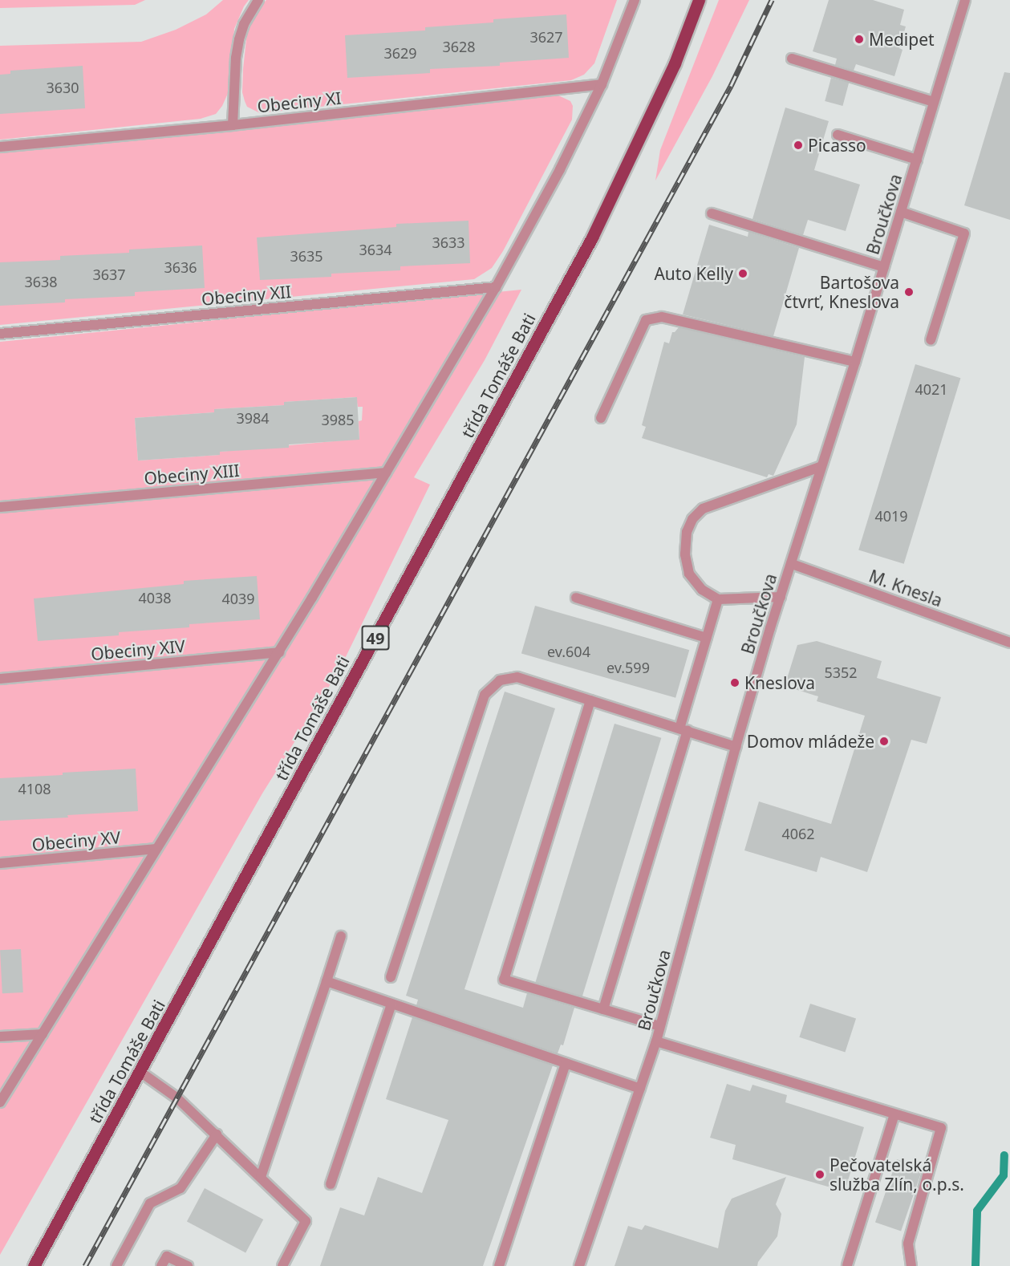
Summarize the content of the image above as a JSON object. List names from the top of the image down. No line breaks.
{"streets":{"main road":["třída Tomáše Bati","49"],"street":["Obeciny XI","Broučkova","Obeciny XII","Obeciny XIII","M. Knesla","Obeciny XIV","Obeciny XV"]},"crossings":[["Broučkova","M. Knesla"]],"places":["Medipet","Picasso","Auto Kelly","Bartošova čtvrť, Kneslova","Kneslova","Domov mládeže","Pečovatelská služba Zlín, o.p.s."],"house_numbers":["3627","3628","3629","3630","3633","3634","3635","3636","3637","3638","4021","3984","3985","4019","4038","4039","ev.604","ev.599","5352","4108","4062"]}
